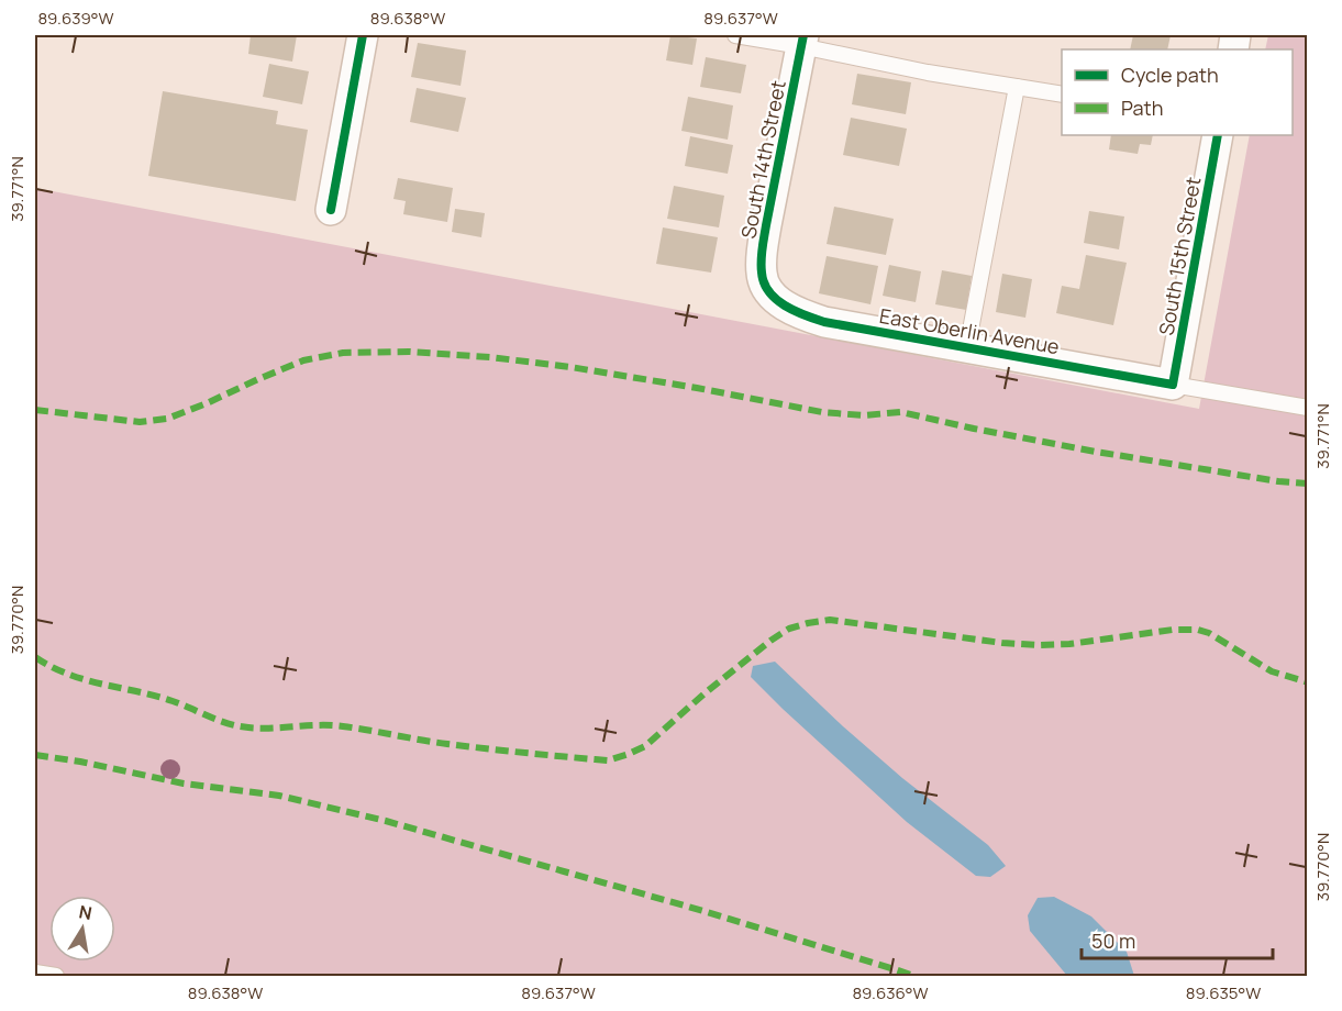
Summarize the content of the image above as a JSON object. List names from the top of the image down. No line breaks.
{"streets":{"street":["South 14th Street","South 15th Street","East Oberlin Avenue"]},"crossings":[["South 14th Street","East Oberlin Avenue"],["South 15th Street","East Oberlin Avenue"]],"legend":["Cycle path","Path"],"scale_bar":"50 m","north":"top","coordinates":["89.639°W","89.638°W","89.637°W","39.771°N","39.770°N","89.636°W","89.635°W"]}
